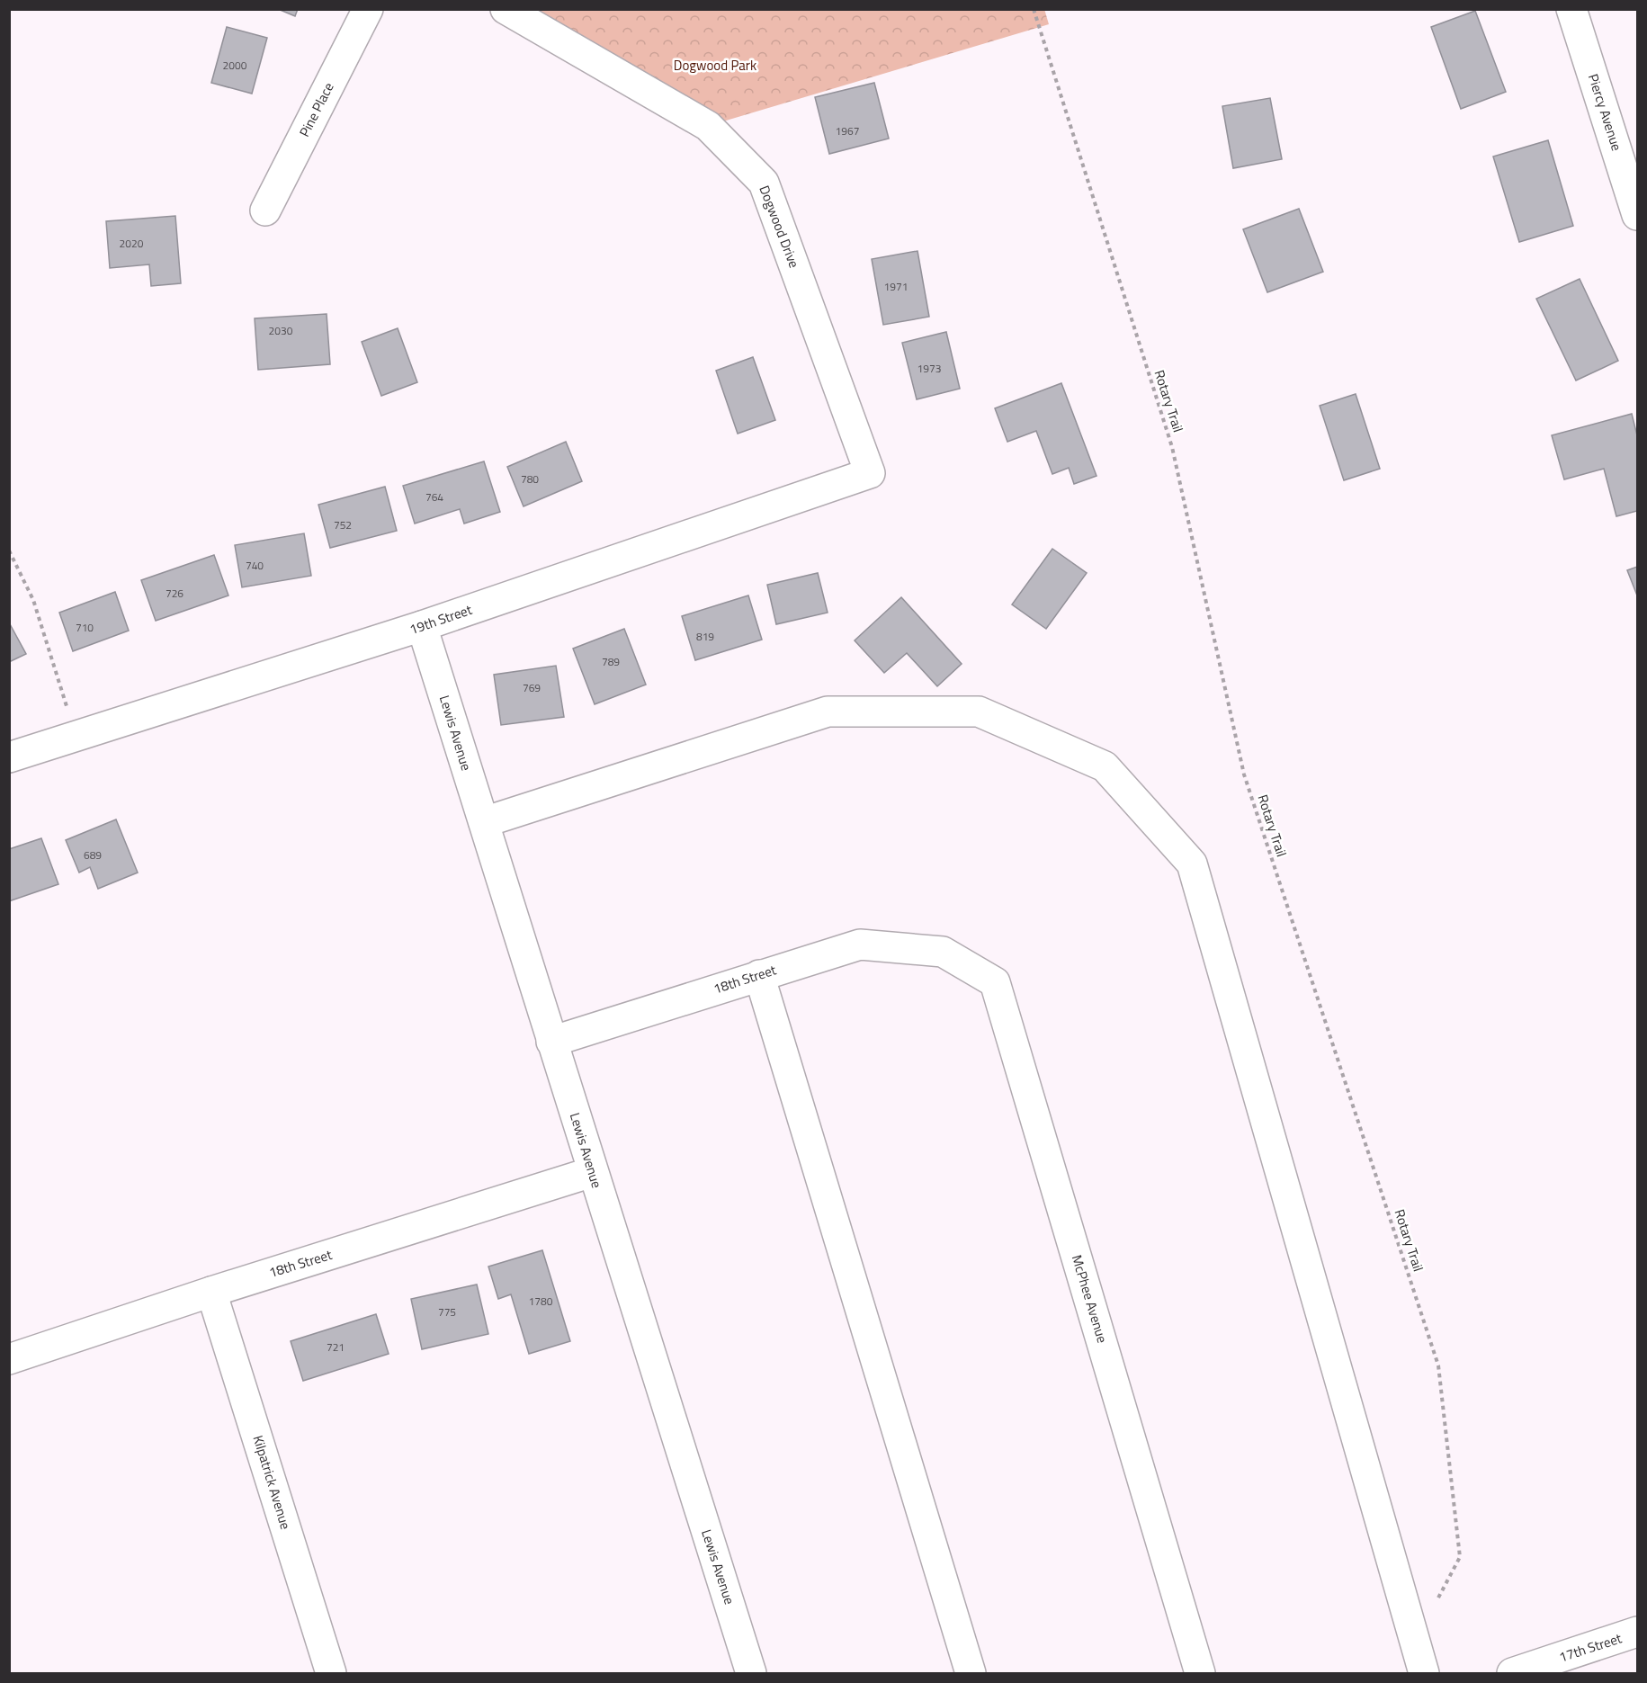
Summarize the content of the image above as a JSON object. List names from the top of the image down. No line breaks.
{"streets":{"street":["Pine Place","Piercy Avenue","Dogwood Drive","19th Street","Lewis Avenue","18th Street","McPhee Avenue","Kilpatrick Avenue","17th Street"],"path":["Rotary Trail"]},"crossings":[["Dogwood Drive","19th Street"],["19th Street","Lewis Avenue"],["Lewis Avenue","18th Street"],["18th Street","McPhee Avenue"],["18th Street","Kilpatrick Avenue"]],"parks":["Dogwood Park"],"house_numbers":["2000","1967","2020","1971","2030","1973","780","764","752","740","726","710","819","789","769","689","1780","775","721"]}
